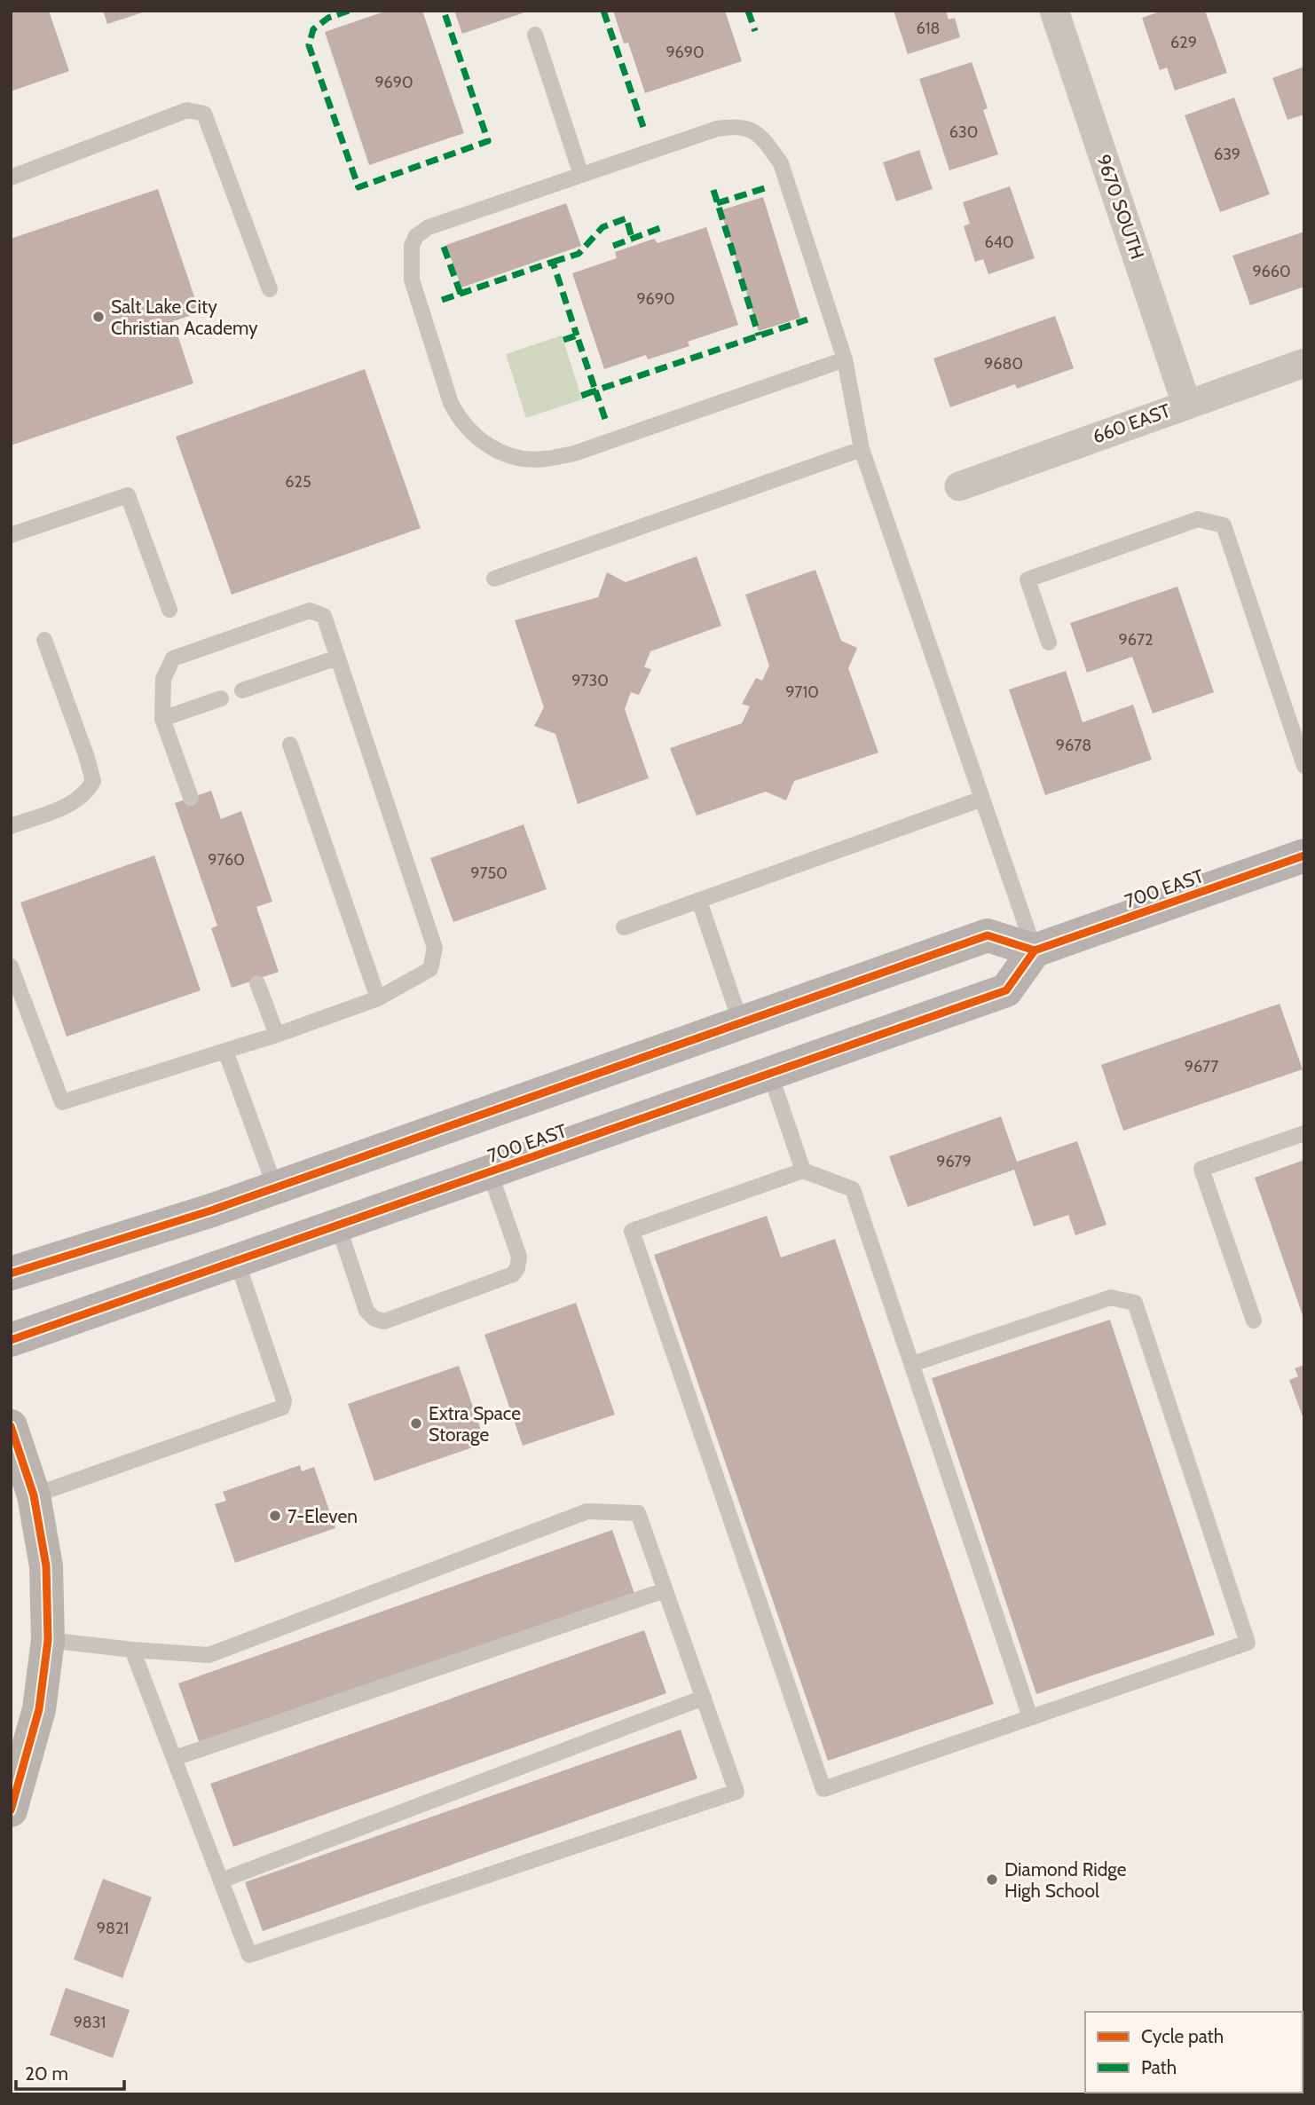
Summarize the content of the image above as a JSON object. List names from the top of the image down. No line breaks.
{"streets":{"main road":["700 EAST"],"street":["9670 SOUTH","660 EAST"]},"crossings":[["9670 SOUTH","660 EAST"]],"places":["Salt Lake City Christian Academy","Extra Space Storage","7-Eleven","Diamond Ridge High School"],"house_numbers":["618","629","9690","9690","630","639","640","9660","9690","9680","625","9672","9730","9710","9678","9760","9750","9677","9679","9821","9831"],"legend":["Cycle path","Path"],"scale_bar":"20 m"}
